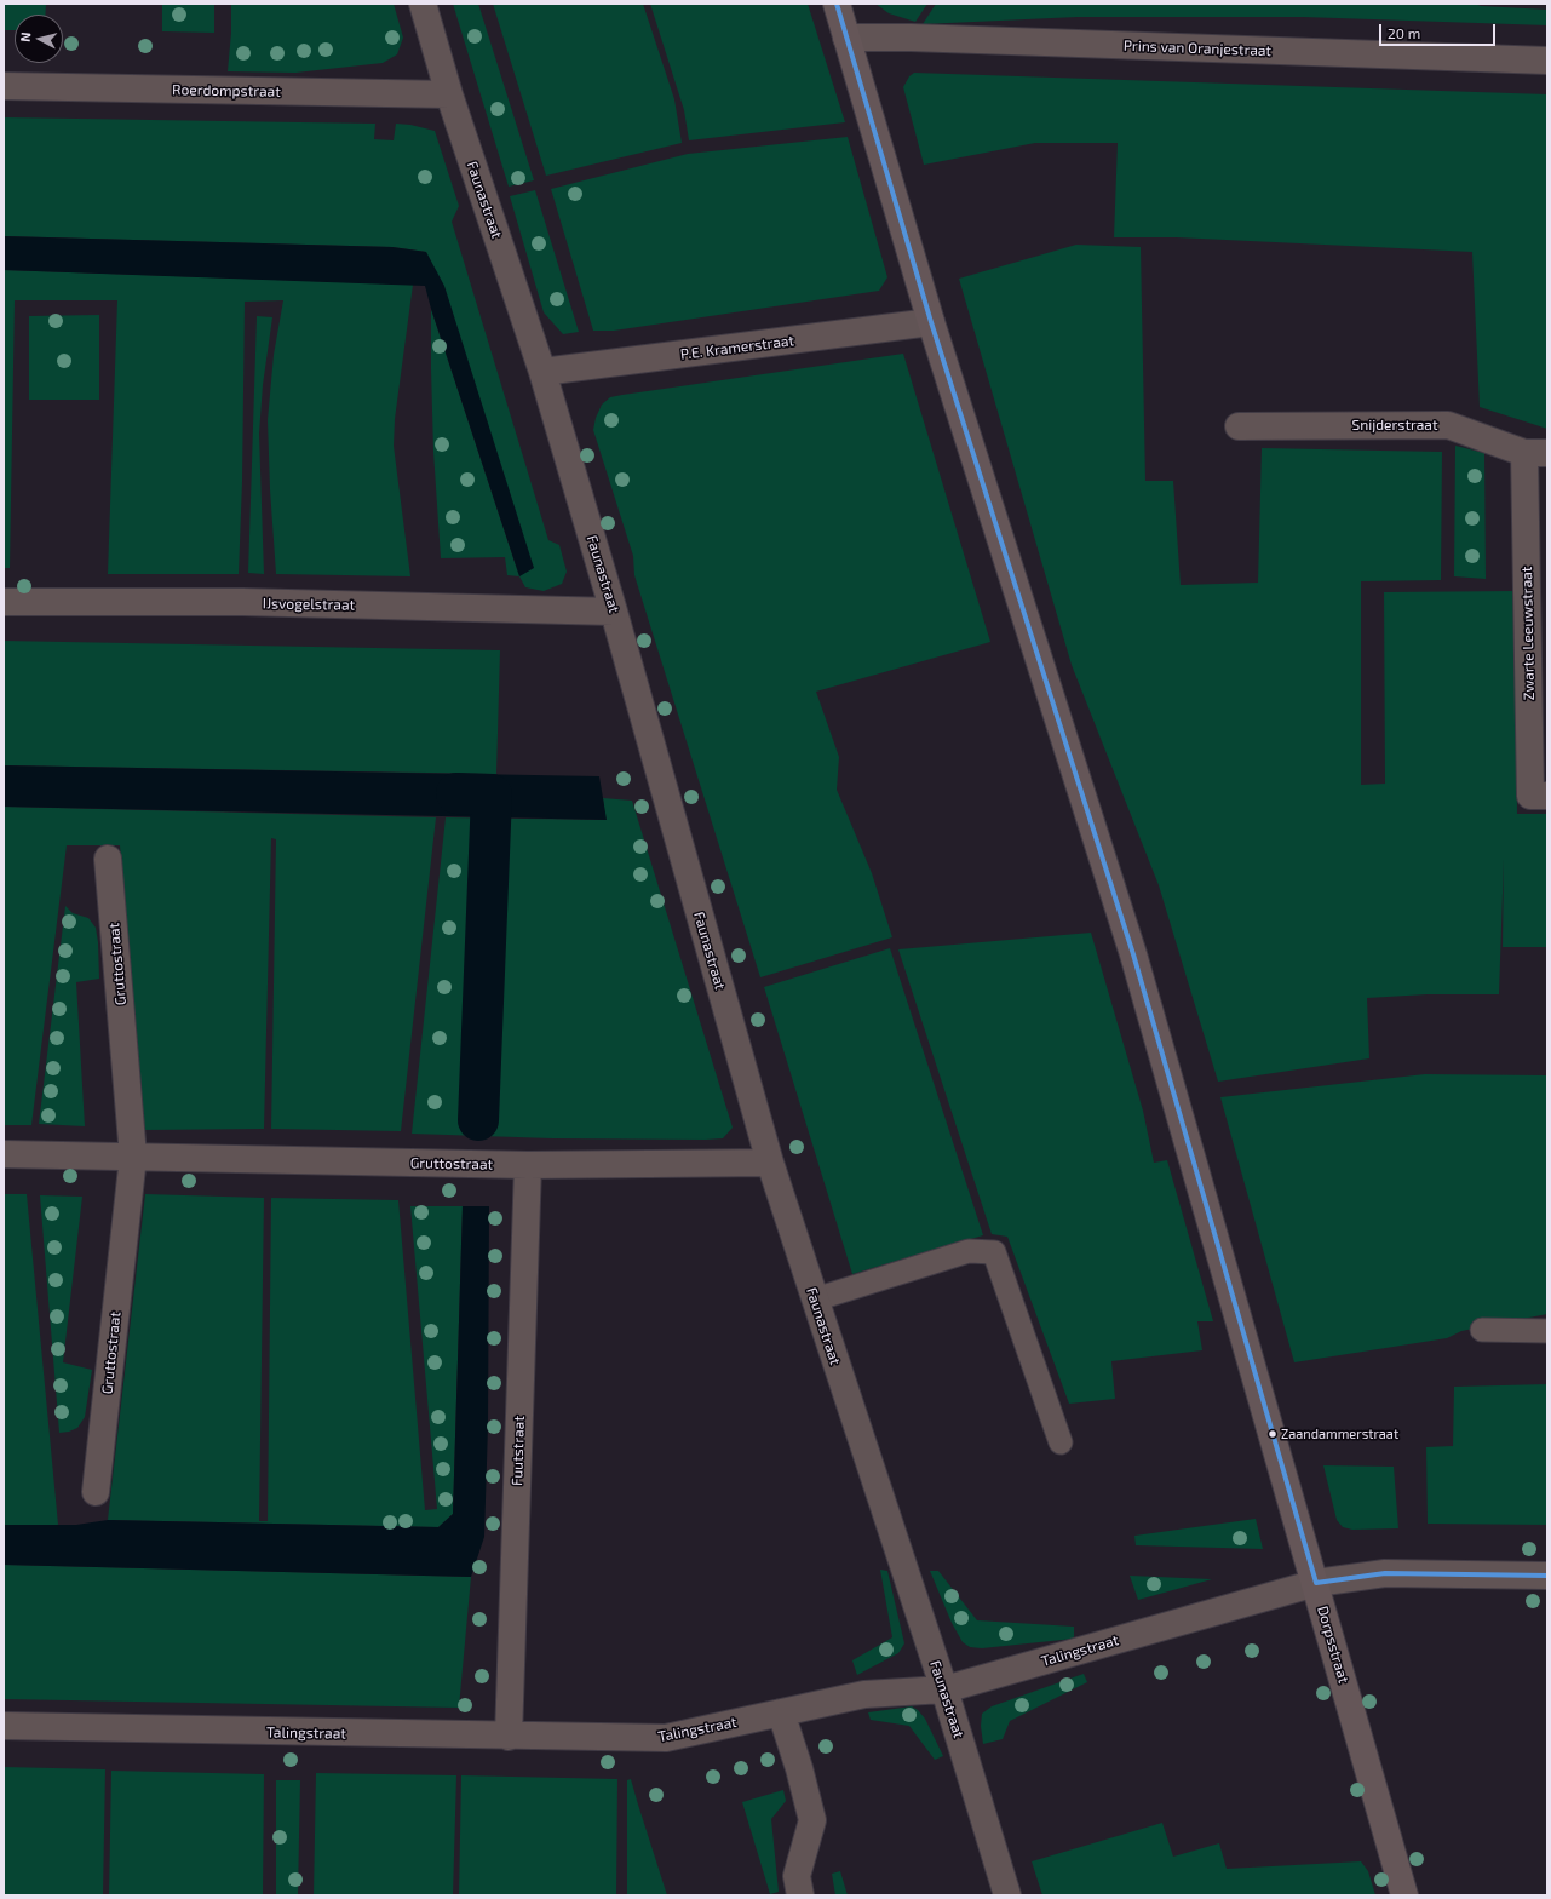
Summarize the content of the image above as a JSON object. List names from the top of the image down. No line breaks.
{"streets":{"street":["Prins van Oranjestraat","Roerdompstraat","Faunastraat","P.E. Kramerstraat","Snijderstraat","IJsvogelstraat","Zwarte Leeuwstraat","Gruttostraat","Fuutstraat","Dorpsstraat","Talingstraat"]},"crossings":[["Prins van Oranjestraat","Dorpsstraat"],["Roerdompstraat","Faunastraat"],["Faunastraat","P.E. Kramerstraat"],["Faunastraat","IJsvogelstraat"],["Faunastraat","Gruttostraat"],["Faunastraat","Talingstraat"],["P.E. Kramerstraat","Dorpsstraat"],["Snijderstraat","Zwarte Leeuwstraat"],["Gruttostraat","Fuutstraat"],["Fuutstraat","Talingstraat"],["Dorpsstraat","Talingstraat"]],"places":["Zaandammerstraat"],"scale_bar":"20 m","north":"left"}
